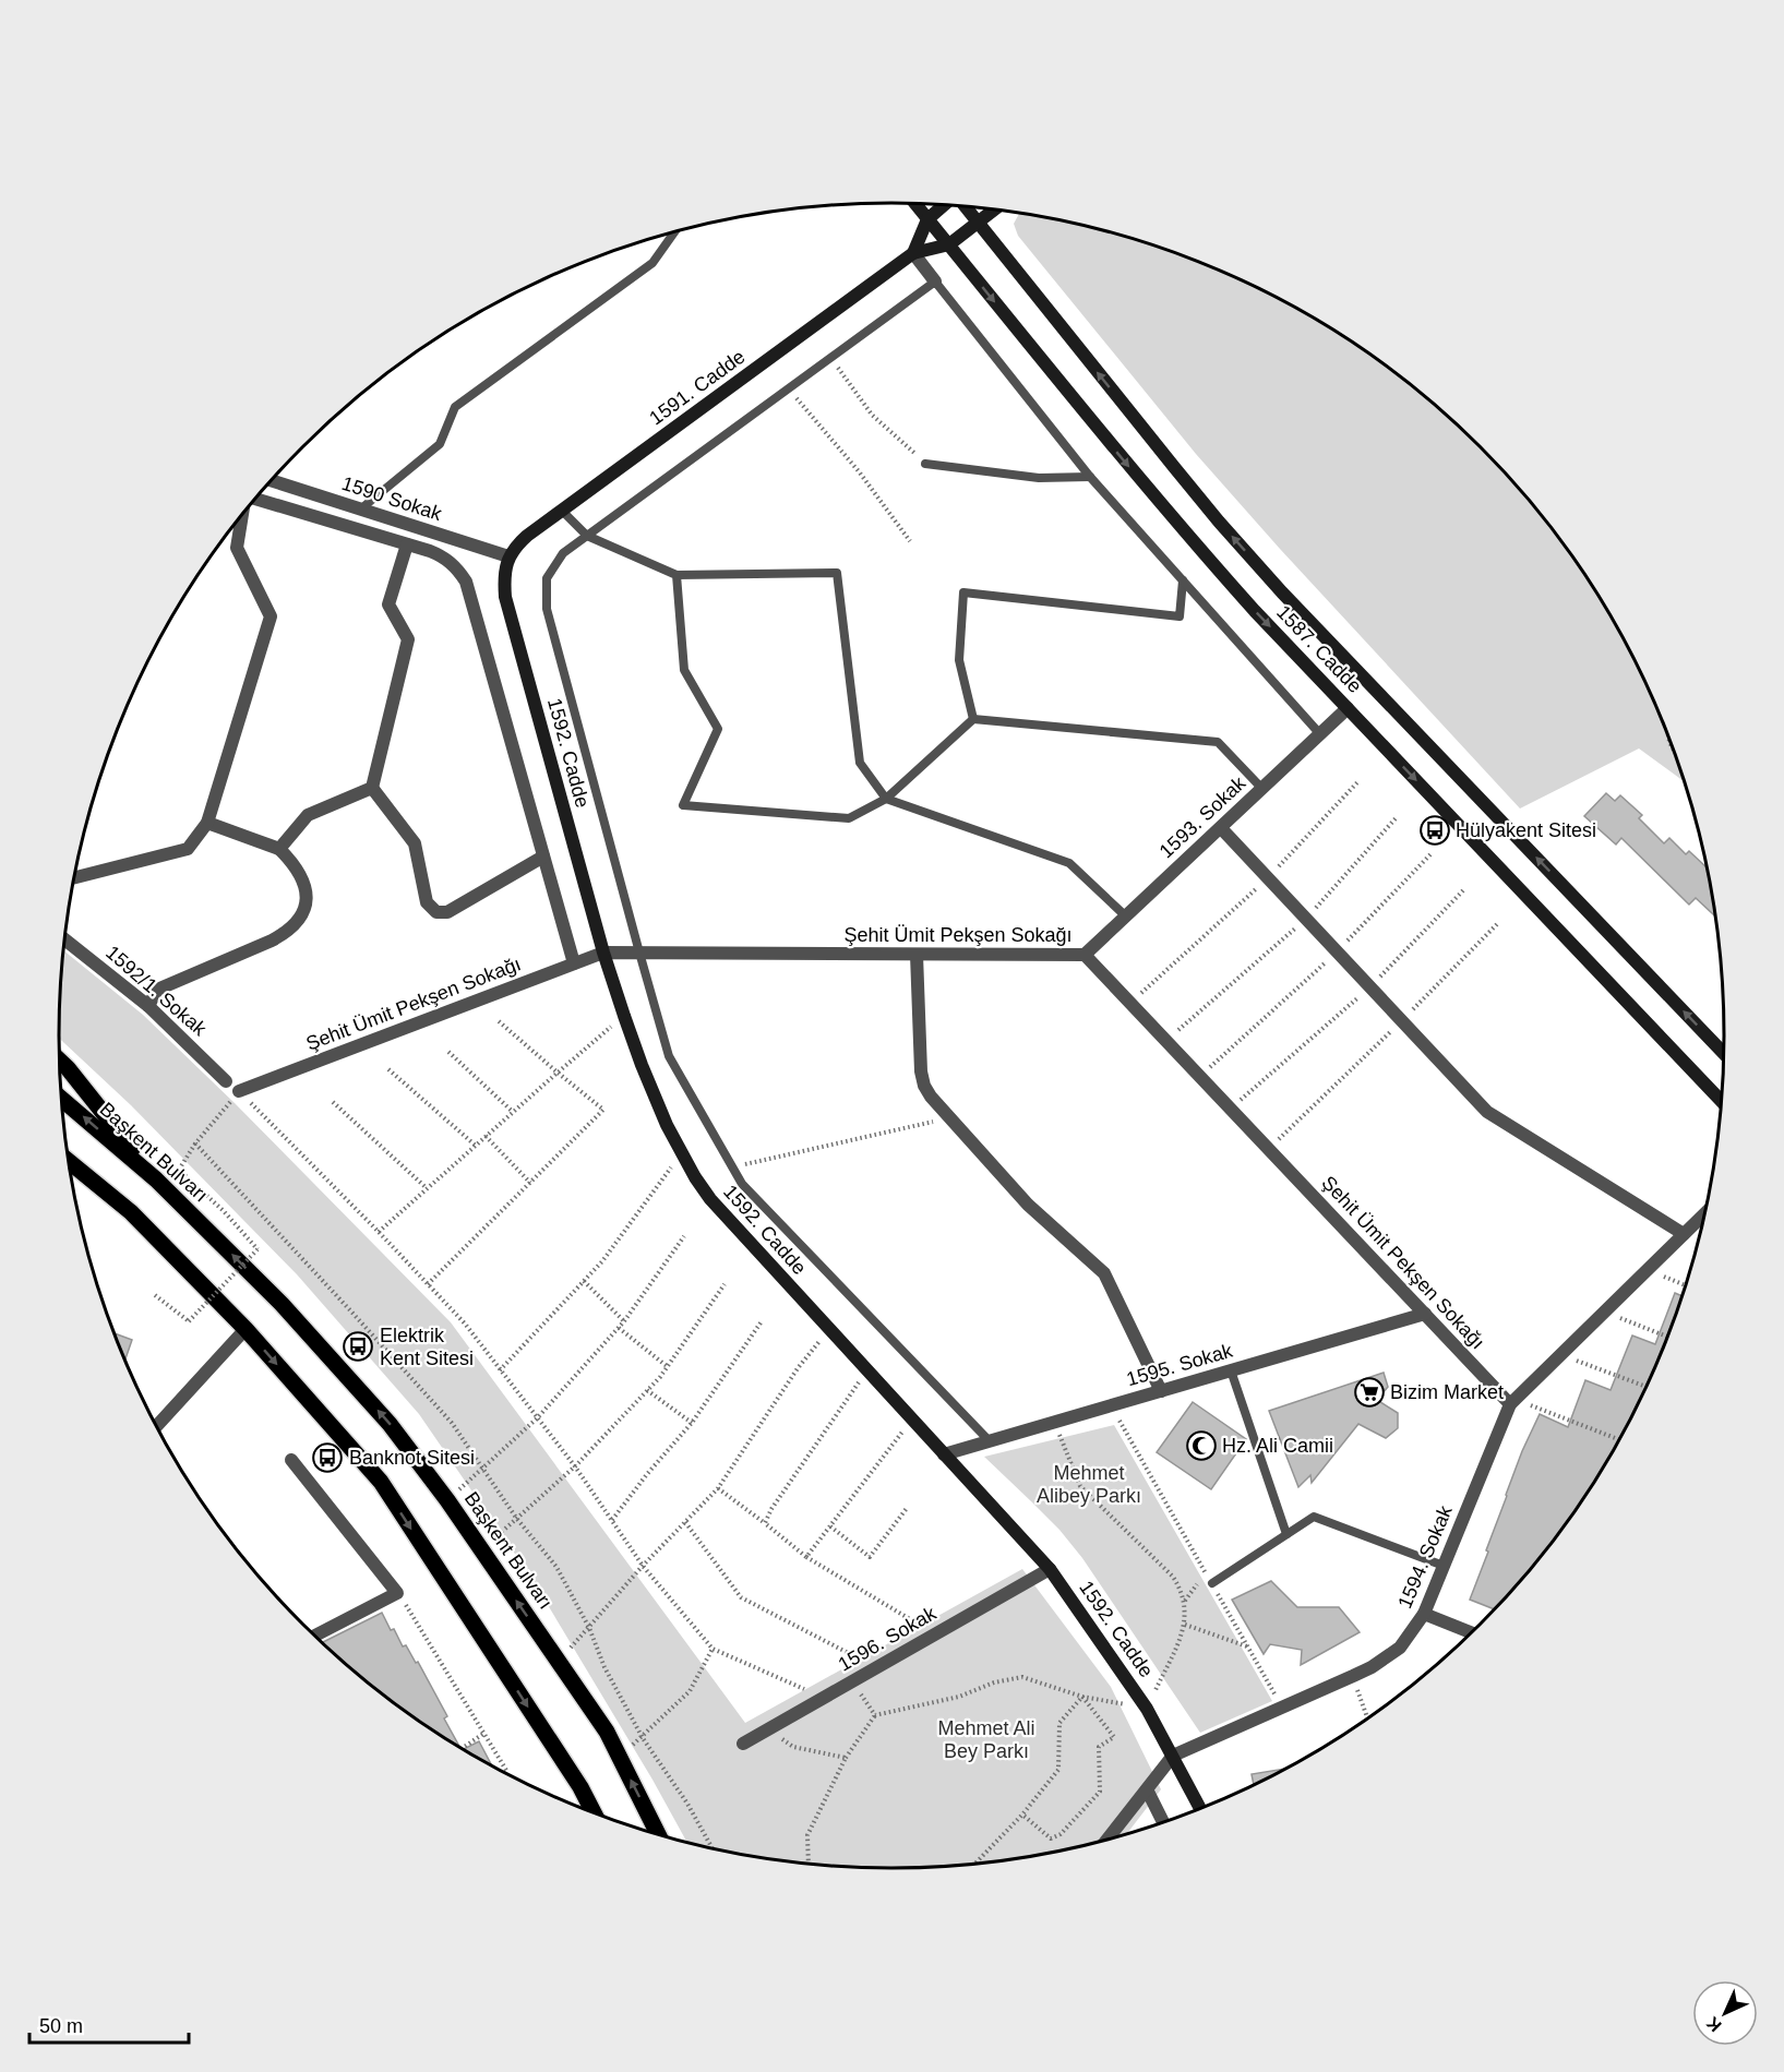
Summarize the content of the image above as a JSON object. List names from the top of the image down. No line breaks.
{"streets":{"main road":["1591. Cadde","1587. Cadde","1592. Cadde","Başkent Bulvarı"],"street":["1590 Sokak","1593. Sokak","Şehit Ümit Pekşen Sokağı","1592/1. Sokak","1595. Sokak","1594. Sokak","1596. Sokak"]},"crossings":[["1591. Cadde","1590 Sokak"],["1591. Cadde","1592. Cadde"],["1590 Sokak","1592. Cadde"],["1587. Cadde","1593. Sokak"],["1592. Cadde","Şehit Ümit Pekşen Sokağı"],["1592. Cadde","1595. Sokak"],["1592. Cadde","1594. Sokak"],["1592. Cadde","1596. Sokak"],["1593. Sokak","Şehit Ümit Pekşen Sokağı"],["Şehit Ümit Pekşen Sokağı","1595. Sokak"],["Şehit Ümit Pekşen Sokağı","1594. Sokak"]],"parks":["Mehmet Alibey Parkı","Mehmet Ali Bey Parkı"],"places":{"bus stop":["Hülyakent Sitesi","Elektrik Kent Sitesi","Banknot Sitesi"],"supermarket":["Bizim Market"],"mosque":["Hz. Ali Camii"]},"scale_bar":"50 m","north":"bottom left"}
